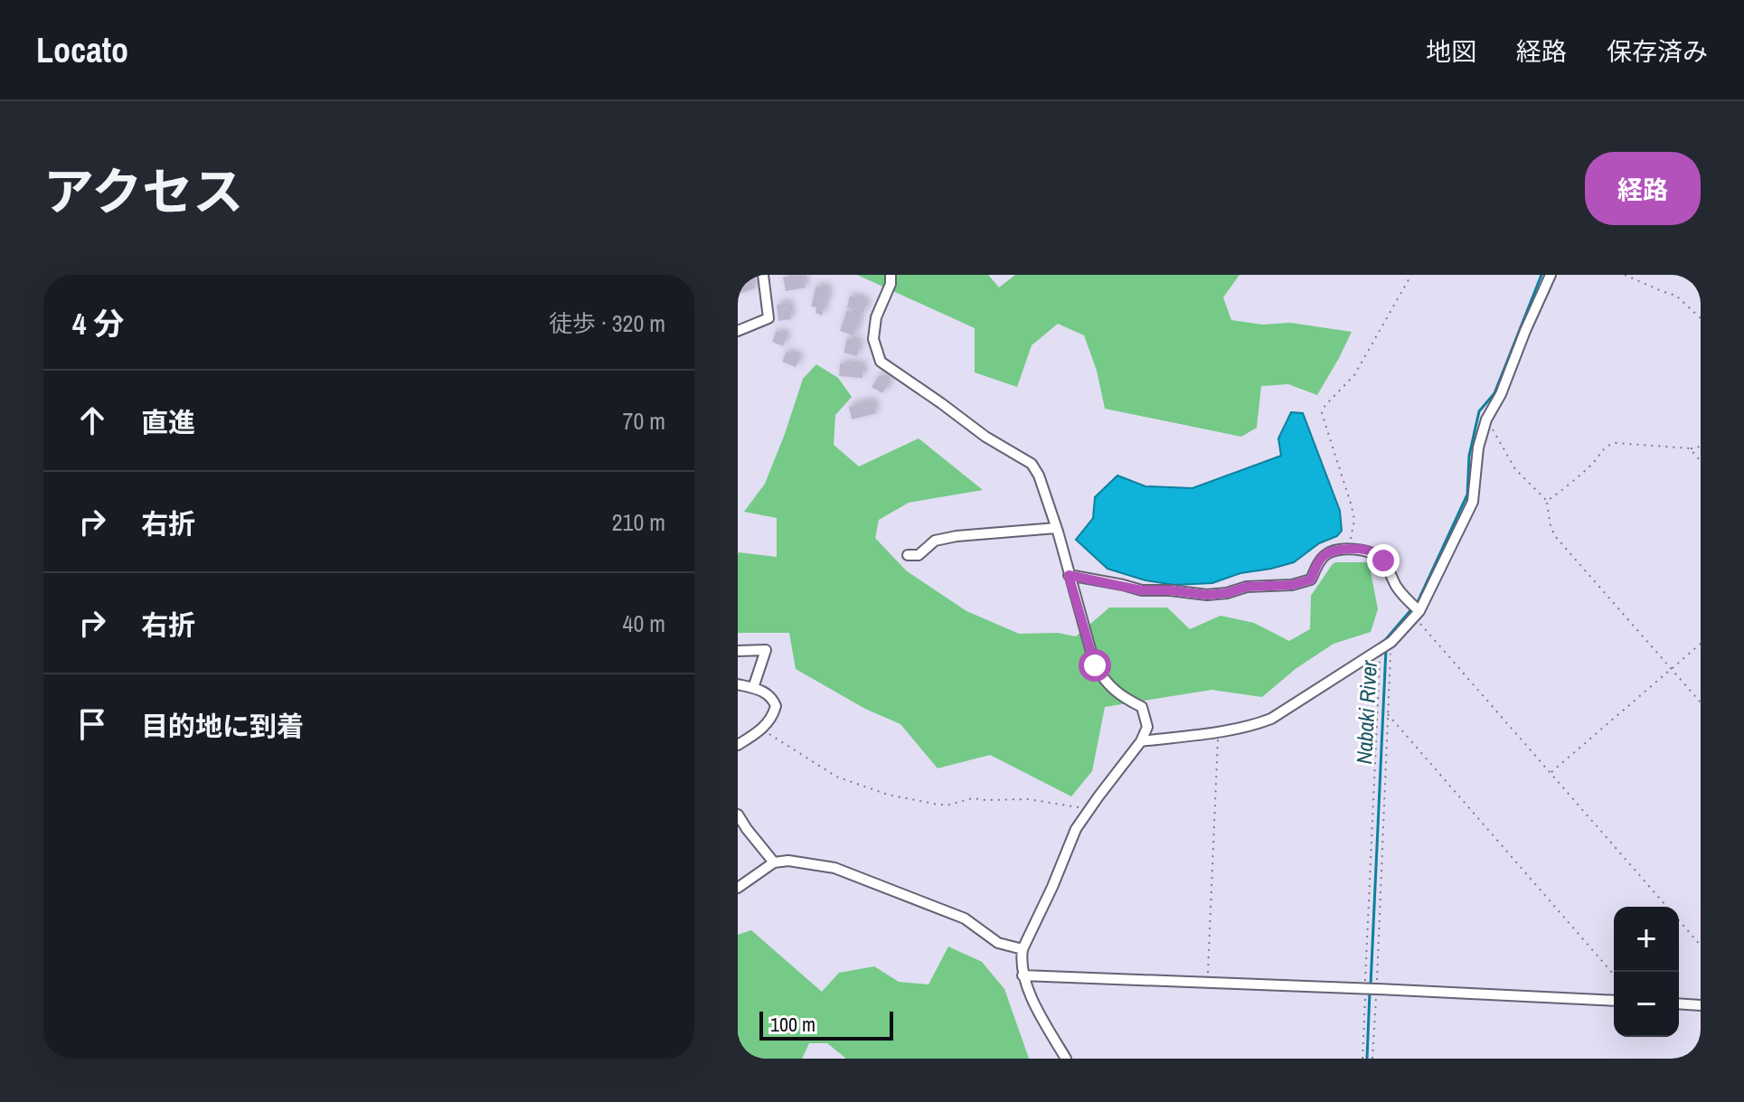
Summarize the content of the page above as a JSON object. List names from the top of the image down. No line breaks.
{"water":["Nabaki River"],"scale_bar":"100 m","page":{"header":"Locato","nav":["地図","経路","保存済み"],"title":"アクセス","buttons":"経路","heading":["4 分","徒歩 · 320 m"],"list":[["直進","70 m"],["右折","210 m"],["右折","40 m"],"目的地に到着"],"map_buttons":["+","−"],"scale":"100 m"}}
